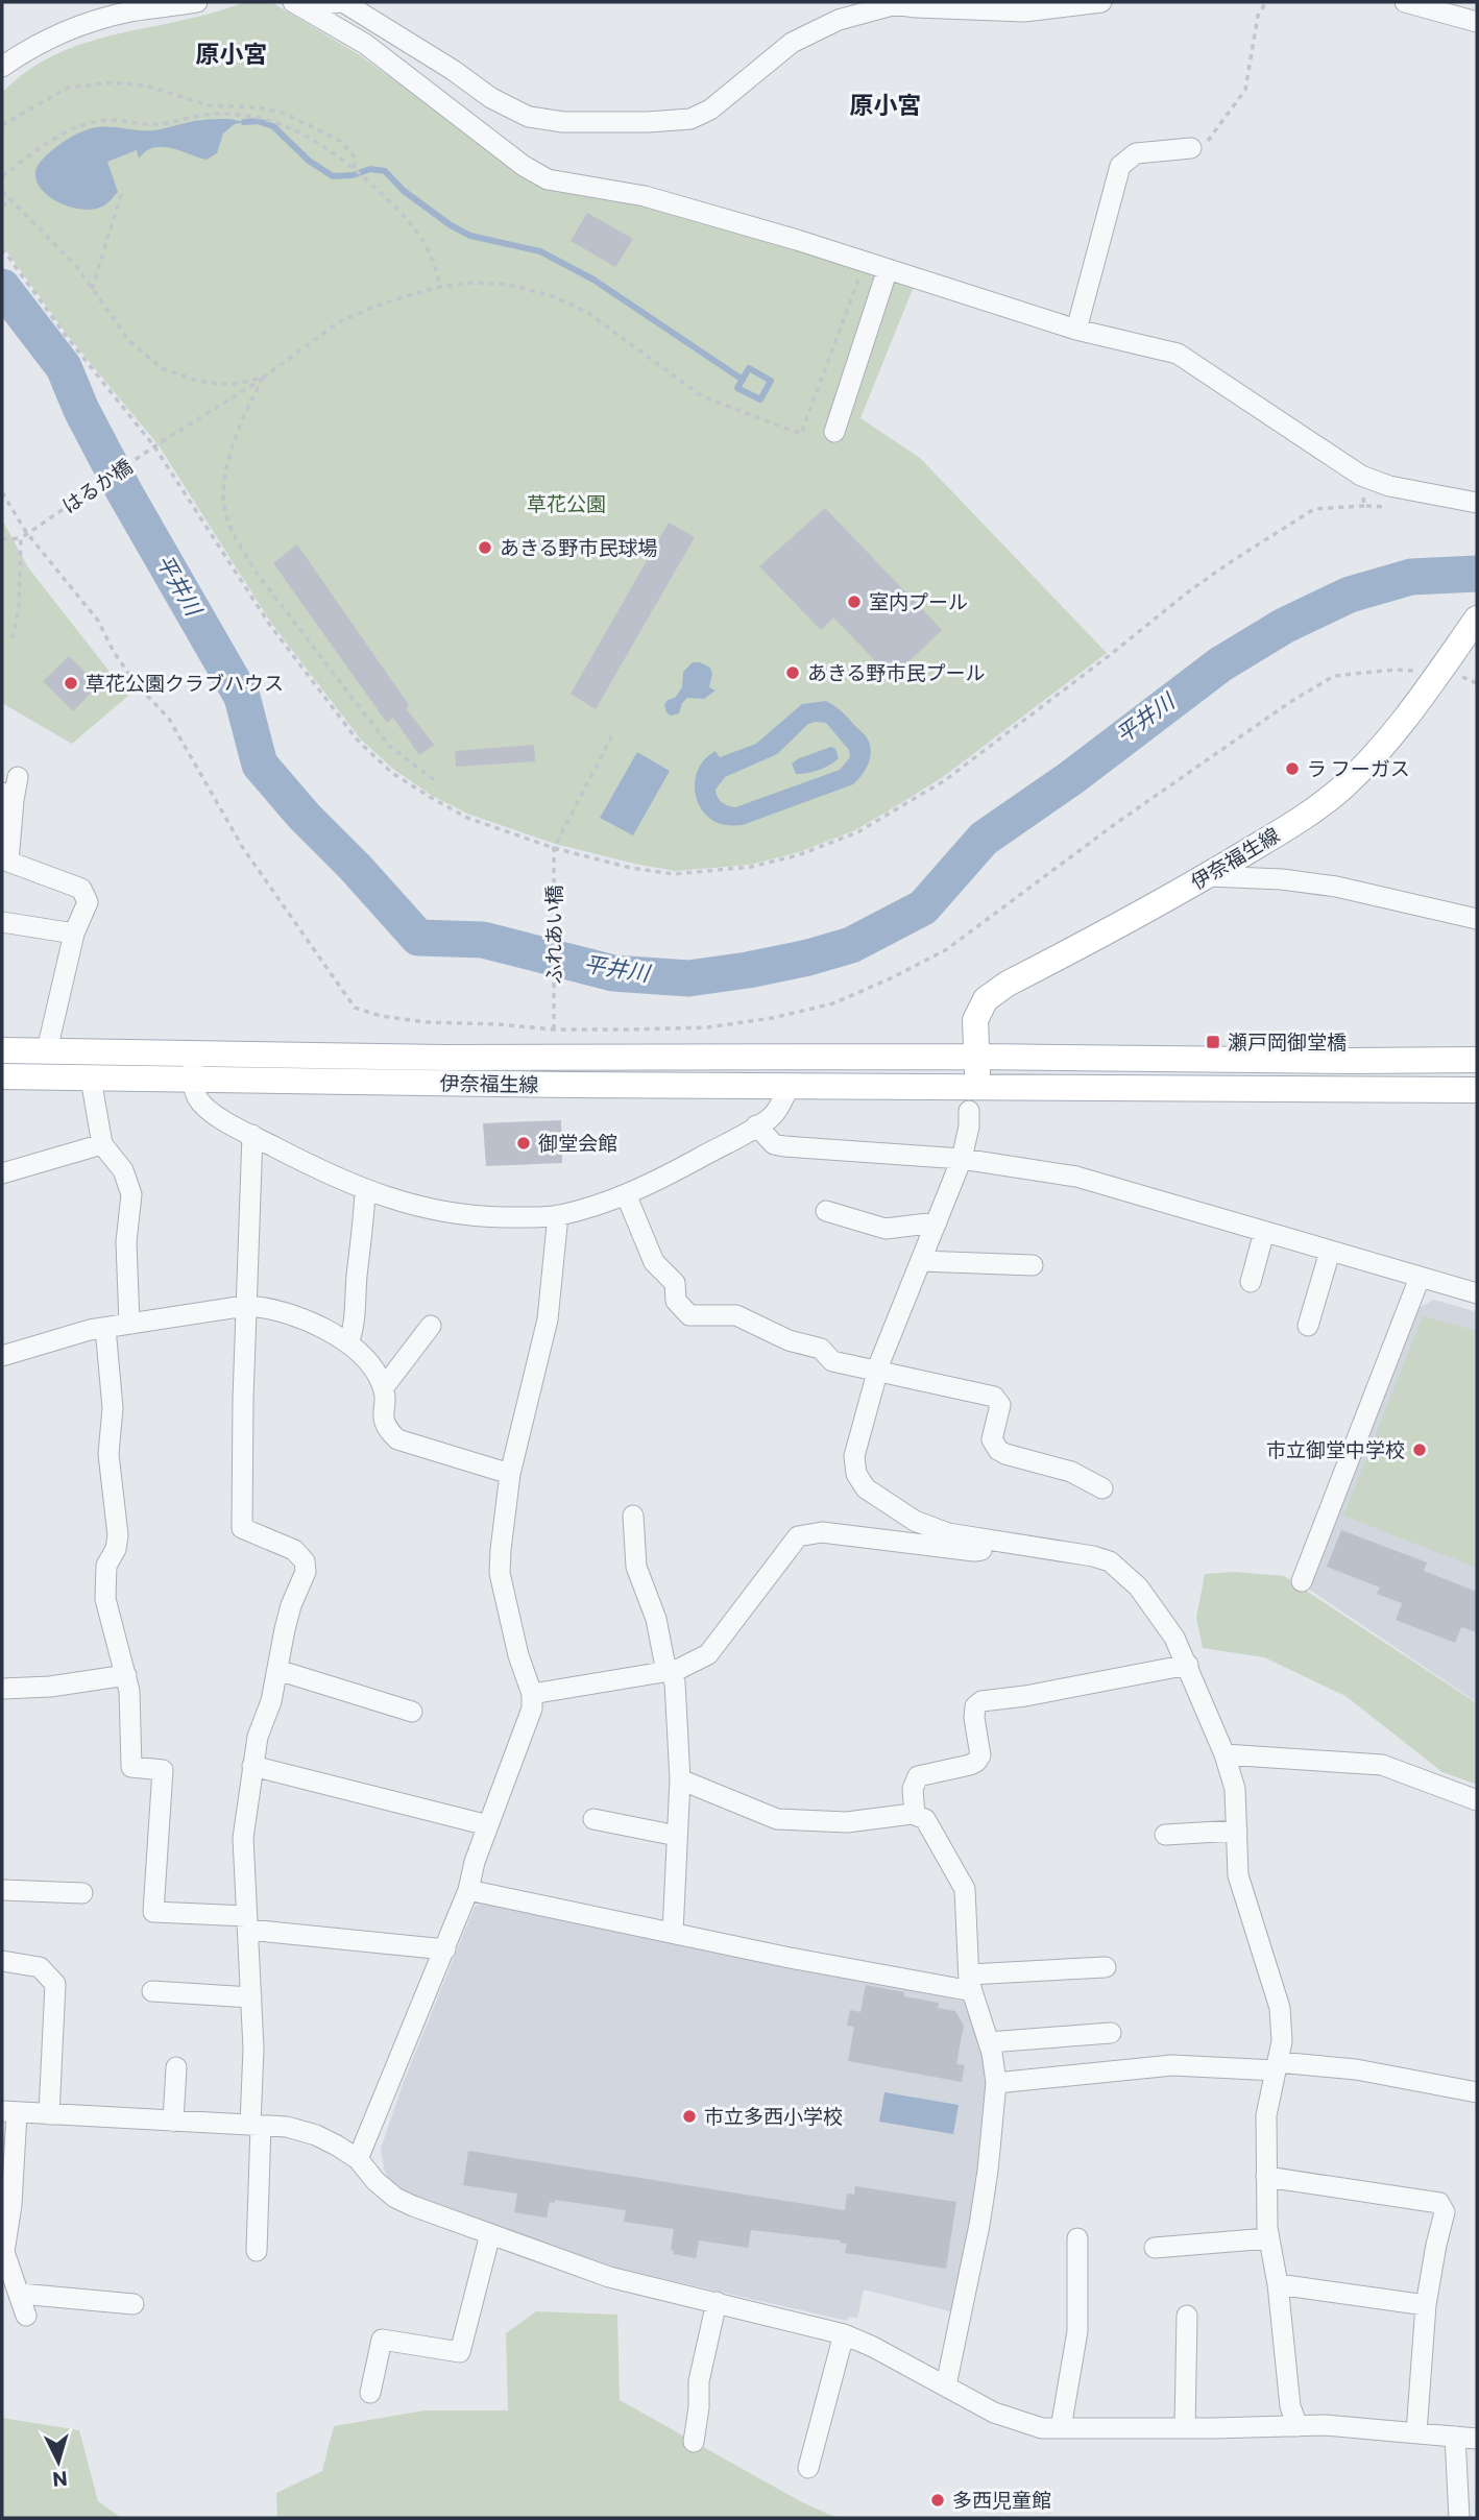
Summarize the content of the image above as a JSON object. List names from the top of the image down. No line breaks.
{"streets":{"main road":["伊奈福生線"],"path":["はるか橋","ふれあい橋"]},"districts":["原小宮","原小宮"],"water":["平井川"],"parks":["草花公園"],"places":{"other":["あきる野市民球場","室内プール","あきる野市民プール","草花公園クラブハウス","ラ フーガス","御堂会館","市立御堂中学校","市立多西小学校","多西児童館"],"transit":["瀬戸岡御堂橋"]},"north":"bottom"}
